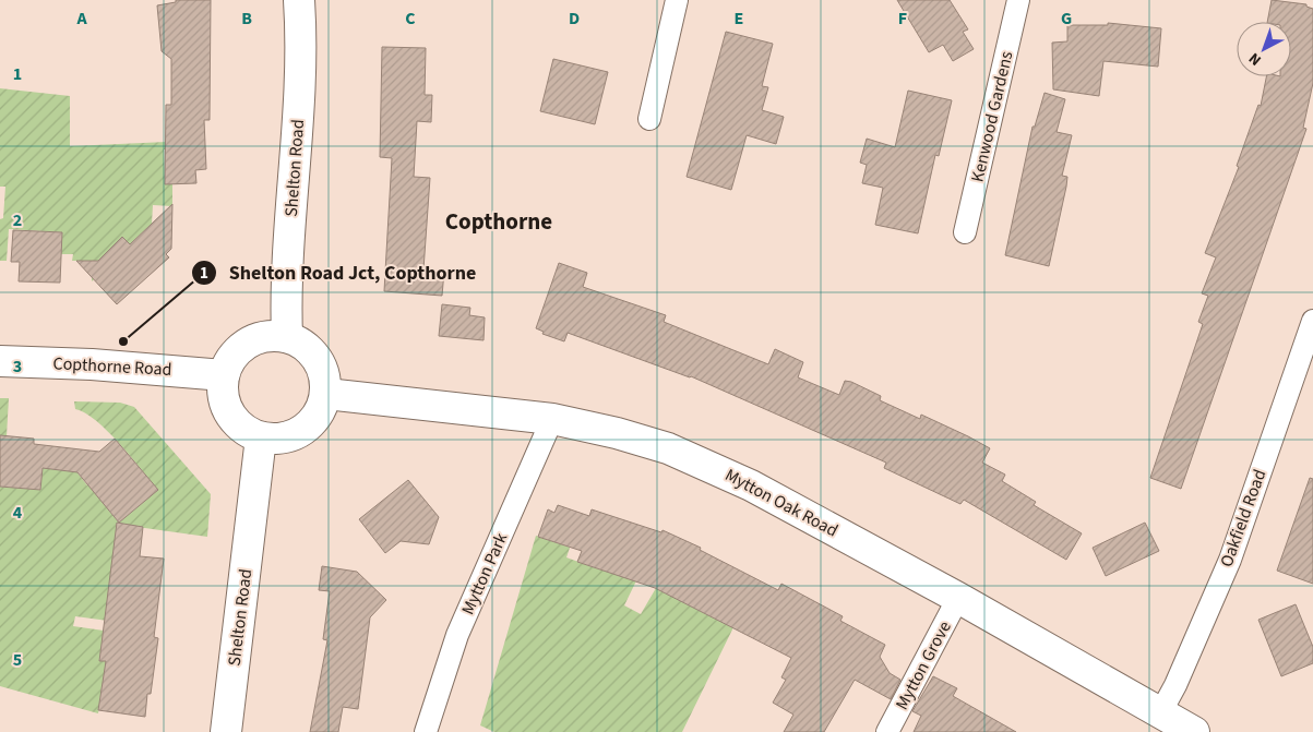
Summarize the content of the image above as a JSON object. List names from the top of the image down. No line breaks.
{"streets":{"main road":["Shelton Road","Copthorne Road","Mytton Oak Road"],"street":["Kenwood Gardens","Oakfield Road","Mytton Park","Mytton Grove"]},"crossings":[["Shelton Road","Copthorne Road"],["Shelton Road","Mytton Oak Road"],["Copthorne Road","Mytton Oak Road"],["Mytton Oak Road","Oakfield Road"],["Mytton Oak Road","Mytton Park"],["Mytton Oak Road","Mytton Grove"]],"districts":["Copthorne"],"places":["Shelton Road Jct, Copthorne"],"north":"bottom left","grid":{"columns":["A","B","C","D","E","F","G"],"rows":["1","2","3","4","5"]}}
